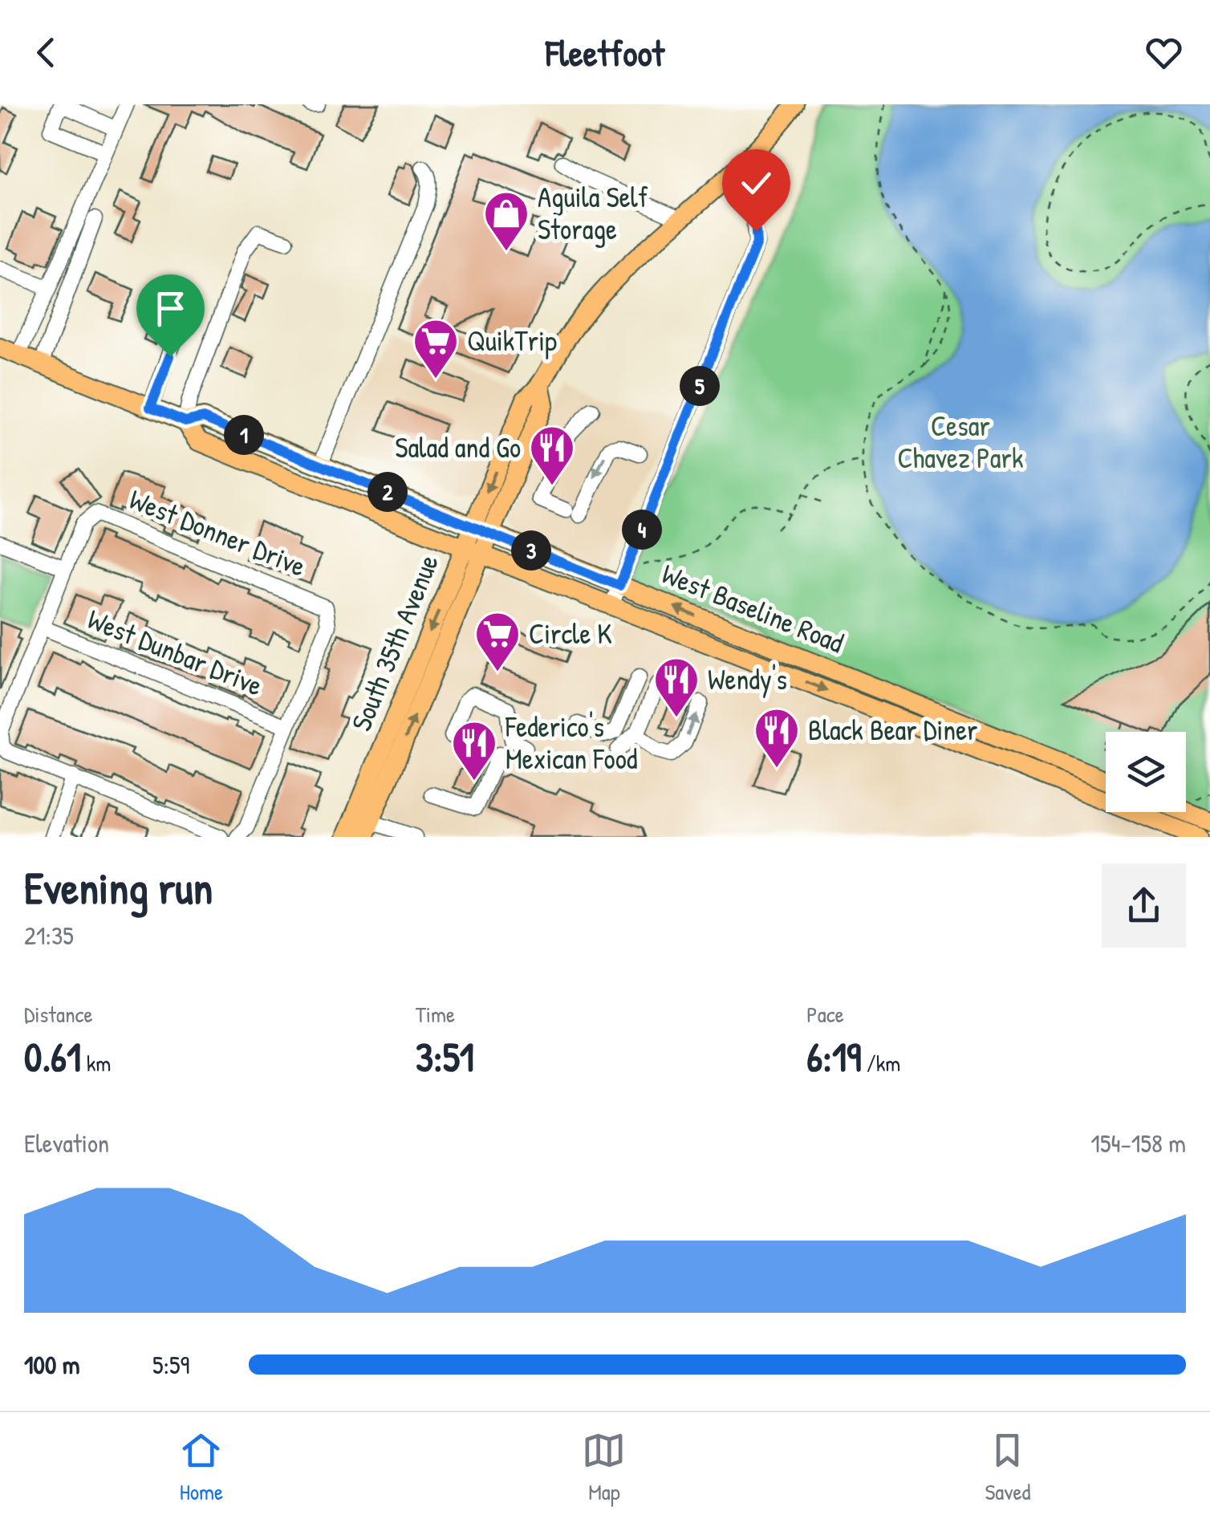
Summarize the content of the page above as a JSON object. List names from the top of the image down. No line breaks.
{"streets":{"main road":["West Baseline Road","South 35th Avenue"],"street":["West Donner Drive","West Dunbar Drive"]},"crossings":[["West Donner Drive","West Dunbar Drive"],["West Baseline Road","South 35th Avenue"]],"parks":["Cesar Chavez Park"],"places":{"shop":["Aguila Self Storage"],"supermarket":["QuikTrip","Circle K"],"restaurant":["Salad and Go","Wendy's","Black Bear Diner","Federico's Mexican Food"]},"page":{"header":"Fleetfoot","pins":["5","1","2","4","3"],"heading":["Evening run","21:35"],"stats":[["Distance","0.61 km"],["Time","3:51"],["Pace","6:19 /km"]],"chart":["Elevation","154–158 m"],"list":[{"name":"100 m","note":"5:59"}],"tabs":["Home","Map","Saved"]}}
